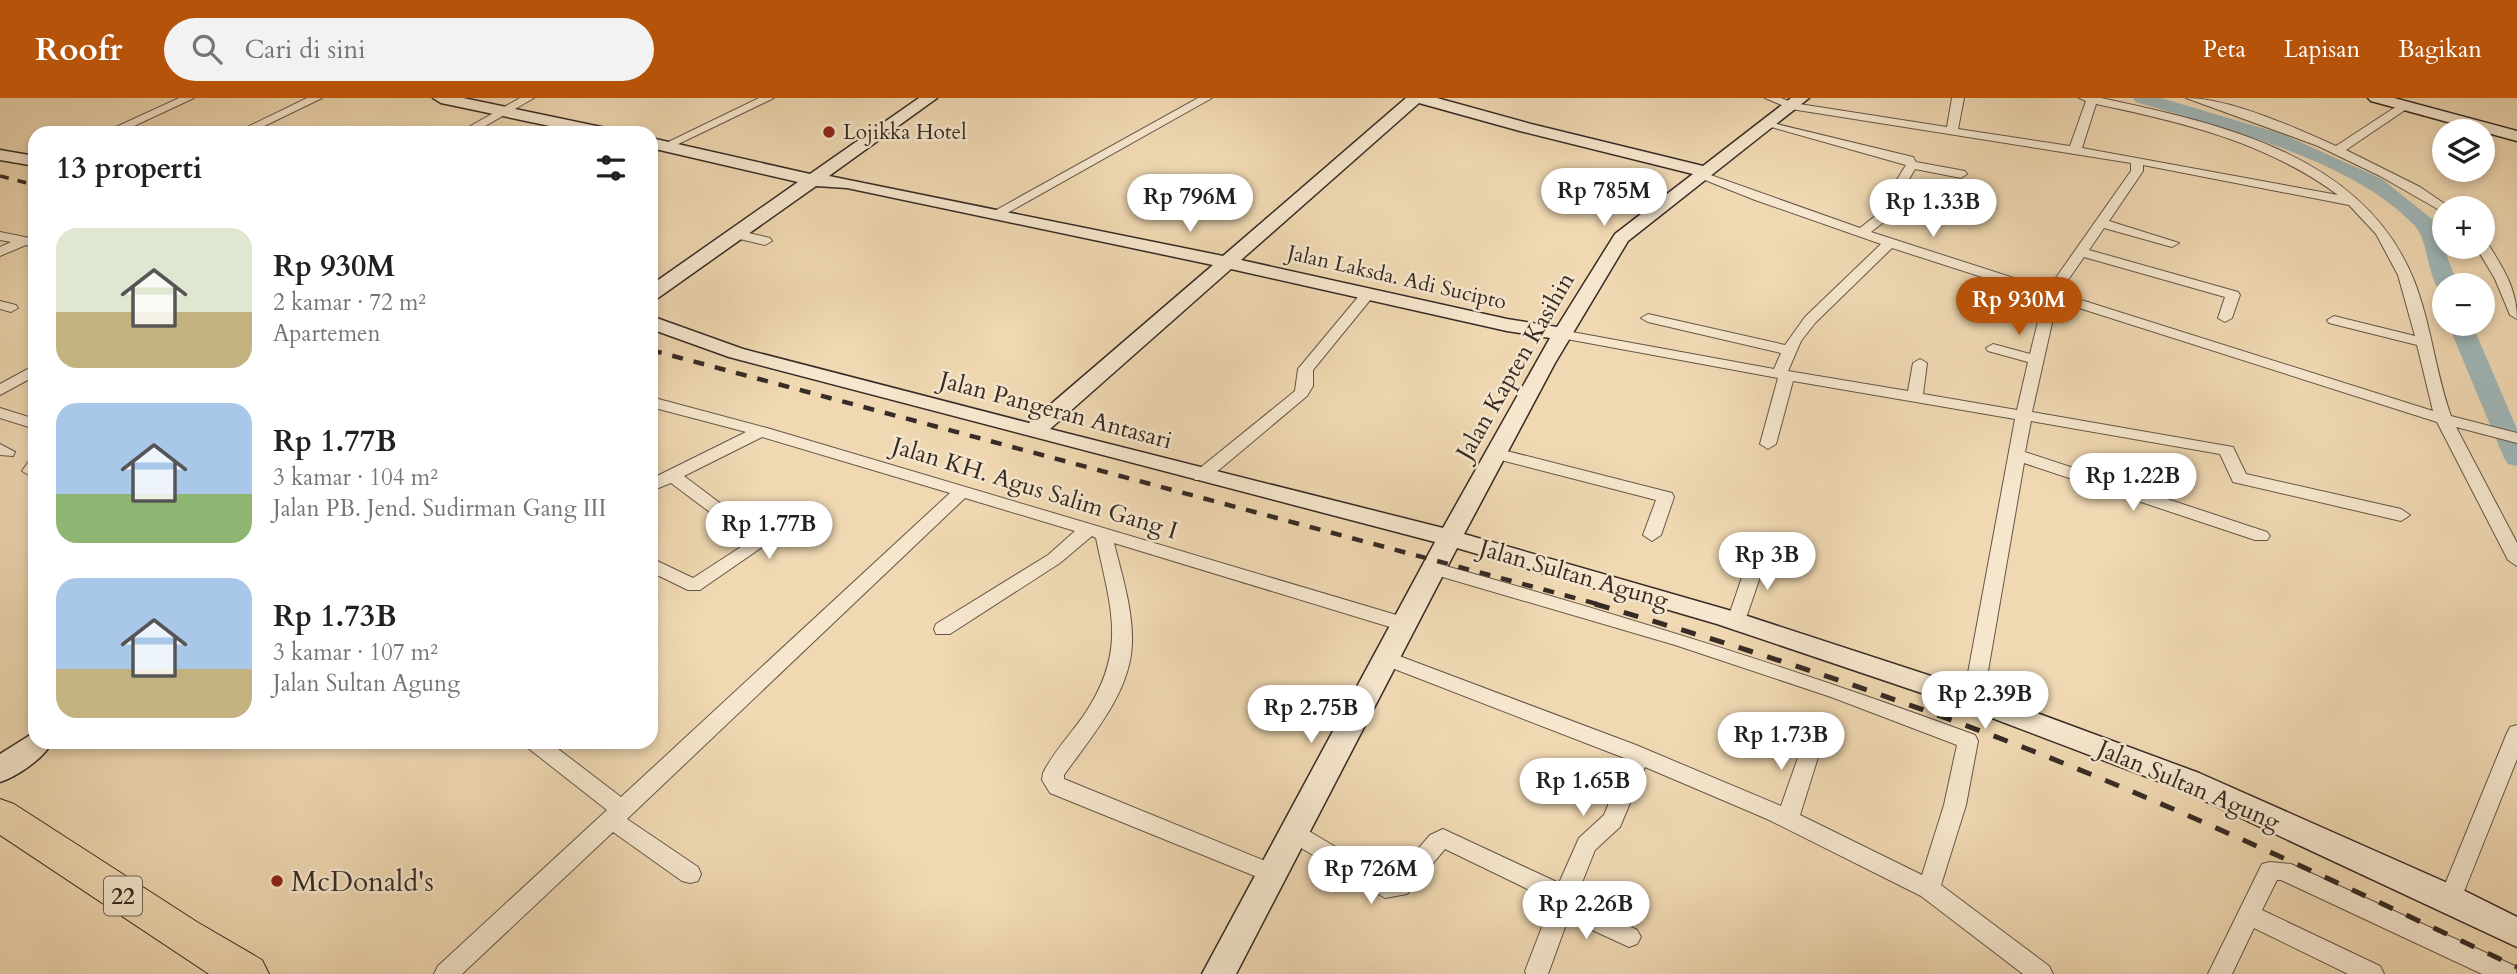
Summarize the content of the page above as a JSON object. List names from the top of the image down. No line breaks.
{"streets":{"highway":["22"],"street":["Jalan Laksda. Adi Sucipto","Jalan Kapten Kasihin","Jalan Pangeran Antasari","Jalan KH. Agus Salim Gang I","Jalan Sultan Agung"]},"crossings":[["Jalan Laksda. Adi Sucipto","Jalan Kapten Kasihin"],["Jalan Kapten Kasihin","Jalan Pangeran Antasari"],["Jalan Kapten Kasihin","Jalan KH. Agus Salim Gang I"],["Jalan Kapten Kasihin","Jalan Sultan Agung"],["Jalan Pangeran Antasari","Jalan Sultan Agung"]],"places":["Lojikka Hotel","McDonald's"],"page":{"header":"Roofr","search":"Cari di sini","nav":["Peta","Lapisan","Bagikan"],"map_buttons":["+","−"],"heading":"13 properti","price":["Rp 785M","Rp 796M","Rp 1.33B","Rp 930M","Rp 1.22B","Rp 1.77B","Rp 3B","Rp 2.39B","Rp 2.75B","Rp 1.73B","Rp 1.65B","Rp 726M","Rp 2.26B"],"list":[{"name":"Rp 930M","note":"2 kamar · 72 m² · Apartemen"},{"name":"Rp 1.77B","note":"3 kamar · 104 m² · Jalan PB. Jend. Sudirman Gang III"},{"name":"Rp 1.73B","note":"3 kamar · 107 m² · Jalan Sultan Agung"}]}}
